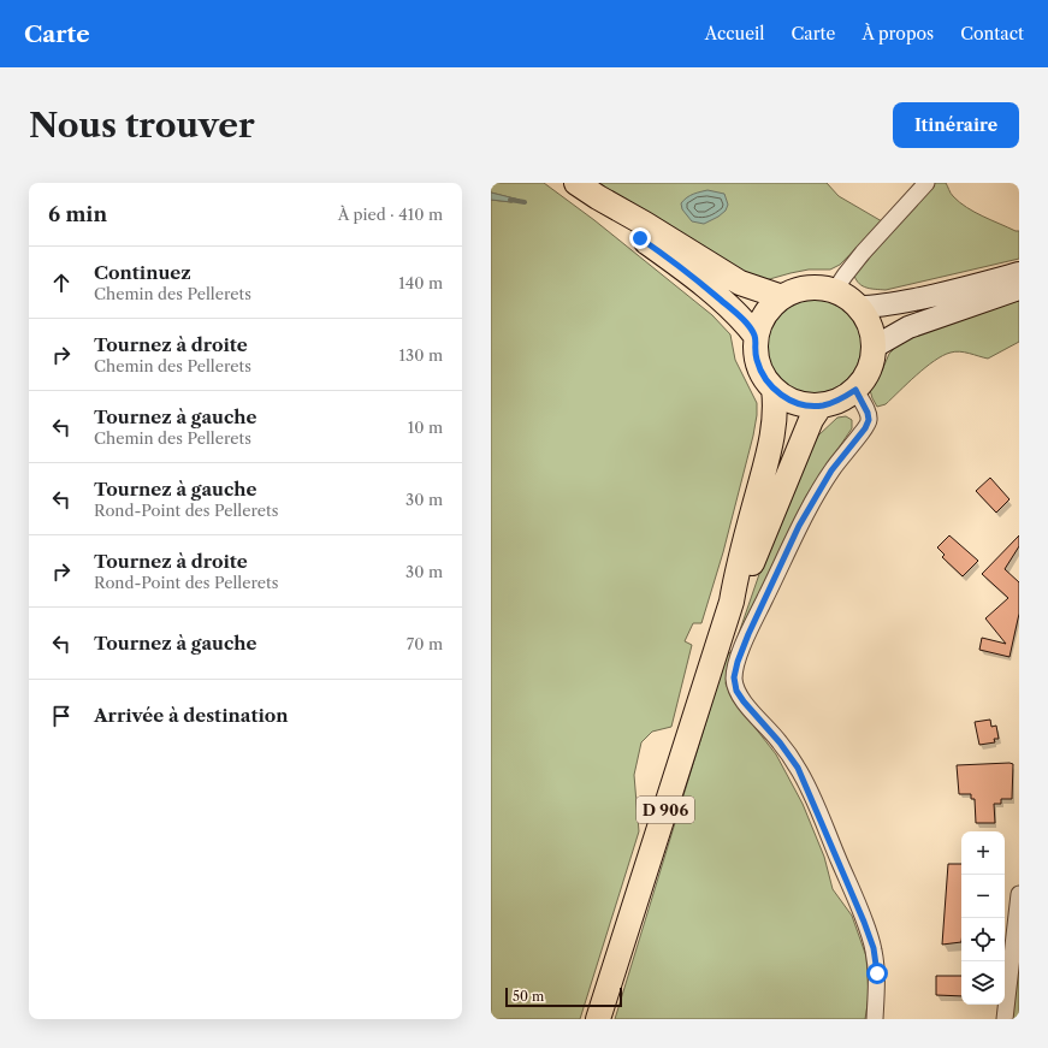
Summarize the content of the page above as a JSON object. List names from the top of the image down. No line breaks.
{"streets":{"main road":["D 906"]},"scale_bar":"50 m","page":{"header":"Carte","nav":["Accueil","Carte","À propos","Contact"],"buttons":"Itinéraire","title":"Nous trouver","heading":["6 min","À pied · 410 m"],"list":[["Continuez","Chemin des Pellerets","140 m"],["Tournez à droite","Chemin des Pellerets","130 m"],["Tournez à gauche","Chemin des Pellerets","10 m"],["Tournez à gauche","Rond-Point des Pellerets","30 m"],["Tournez à droite","Rond-Point des Pellerets","30 m"],["Tournez à gauche","70 m"],"Arrivée à destination"],"map_buttons":["+","−"],"scale":"50 m"}}
